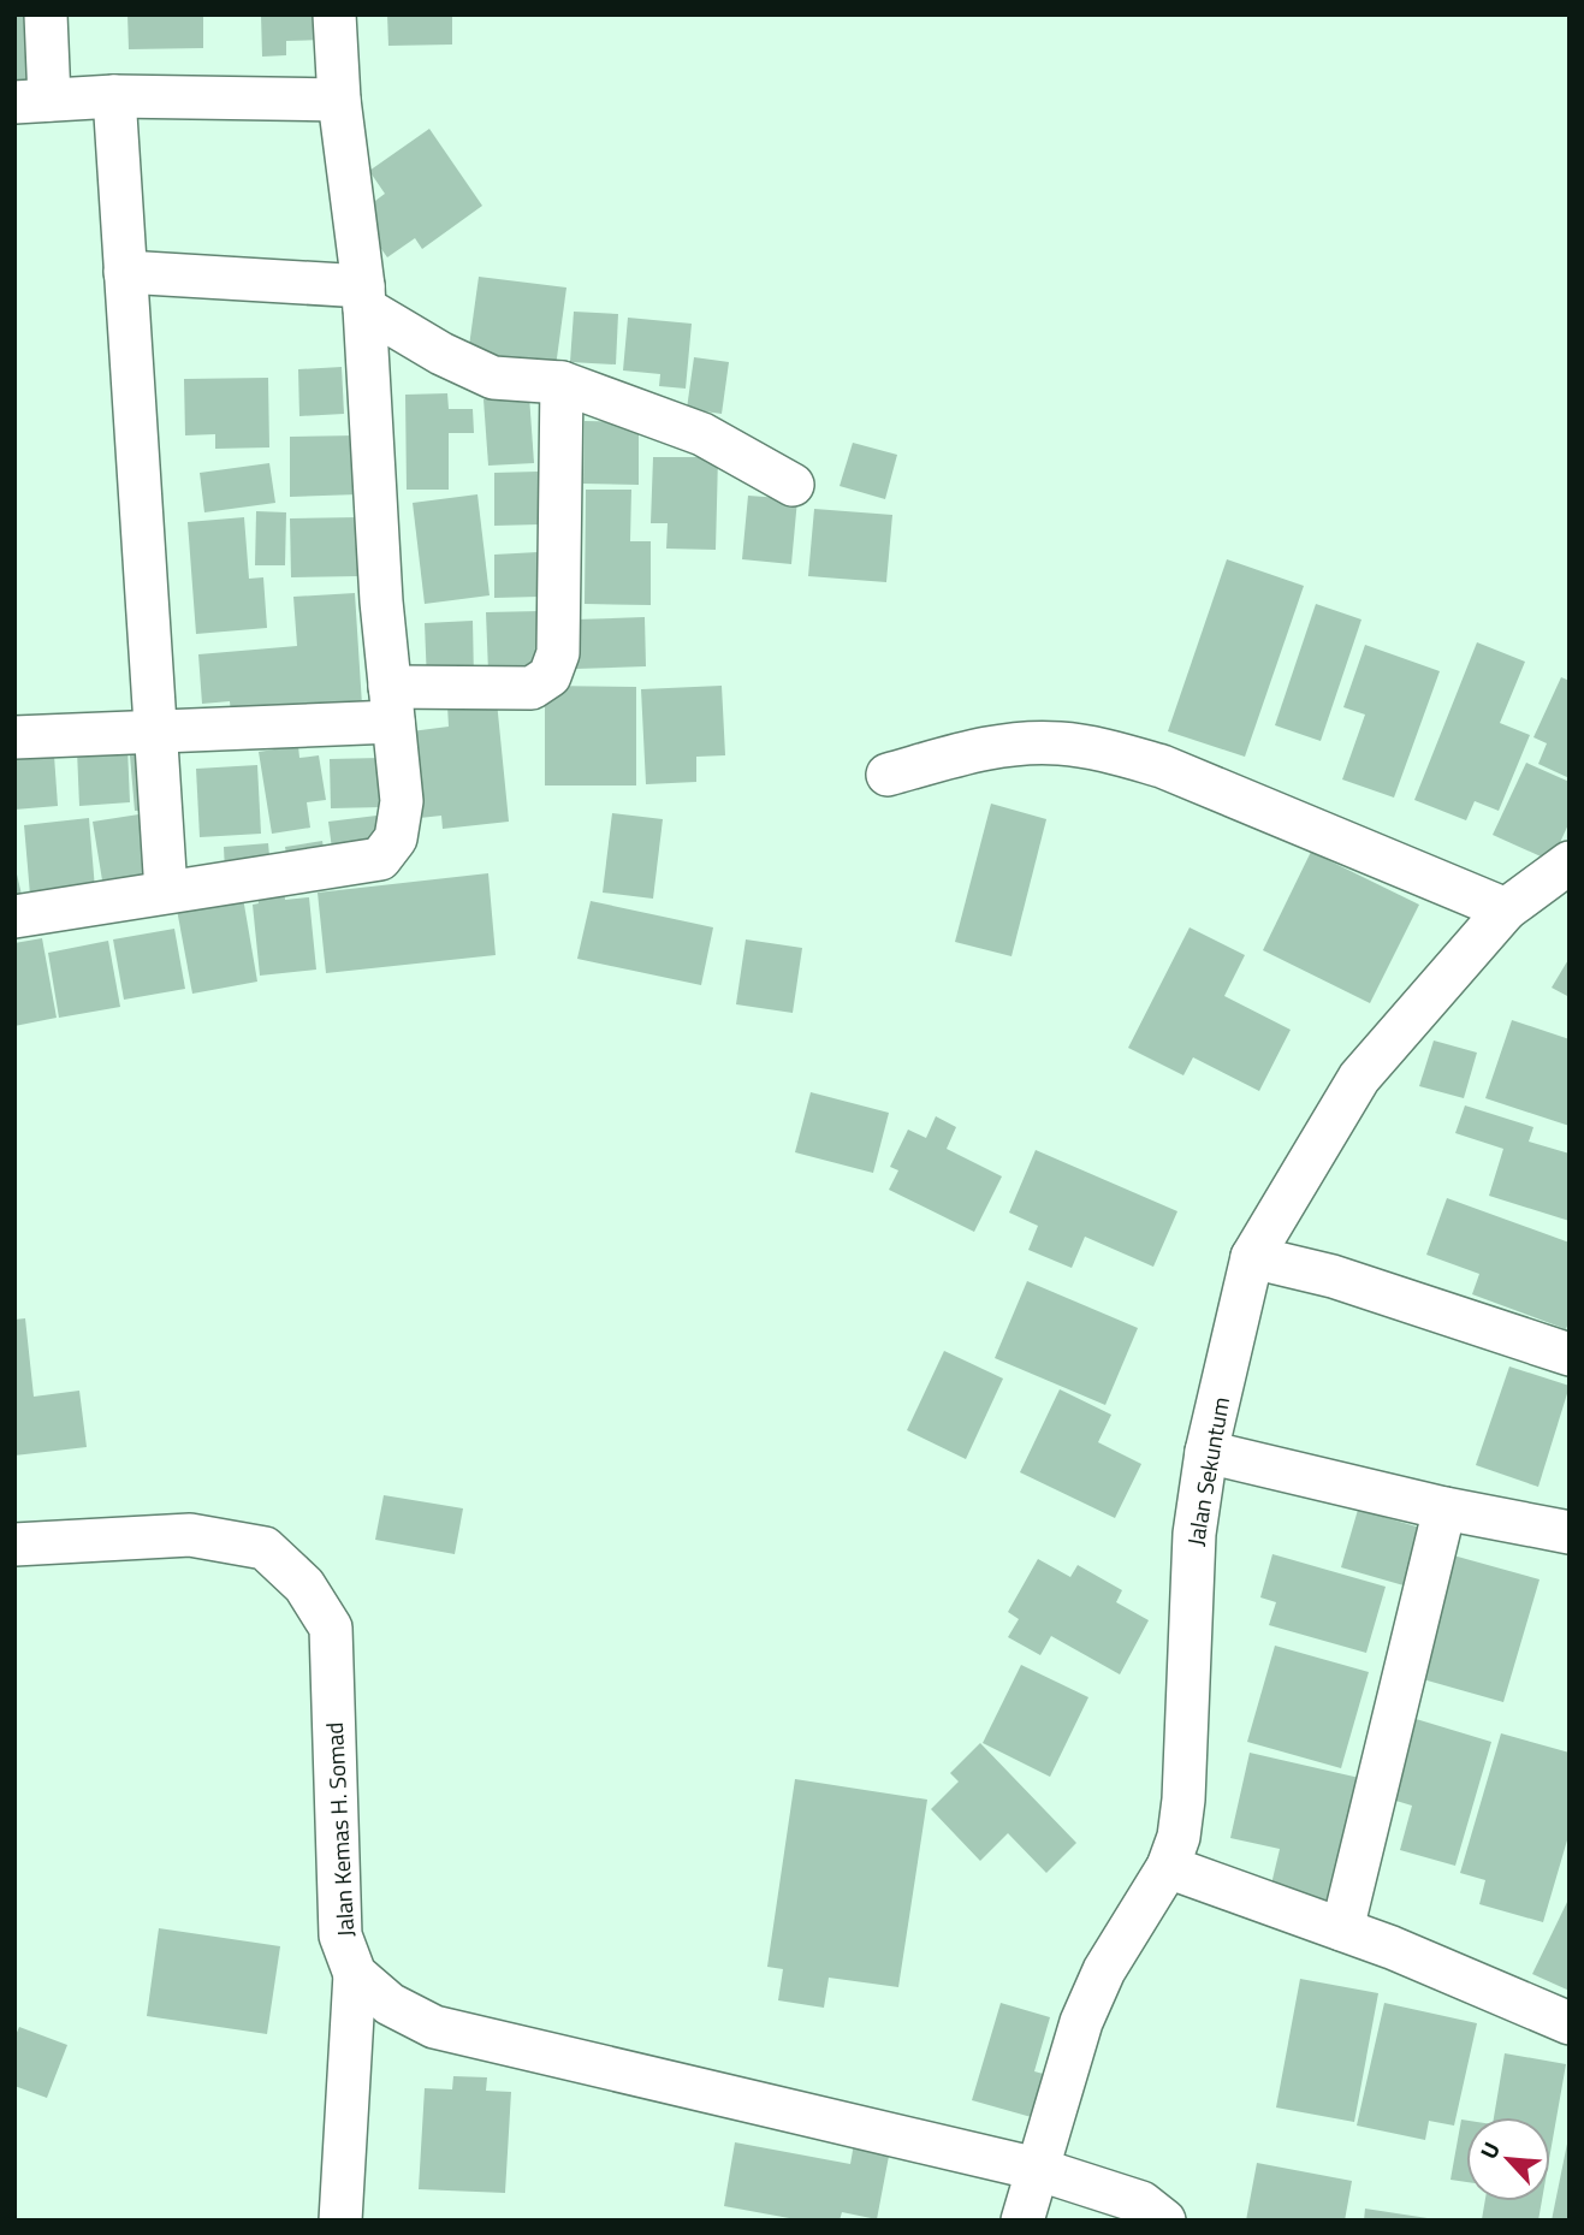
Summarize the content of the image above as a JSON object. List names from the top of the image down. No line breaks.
{"streets":{"street":["Jalan Sekuntum","Jalan Kemas H. Somad"]},"crossings":[["Jalan Sekuntum","Jalan Kemas H. Somad"]],"north":"top left"}
